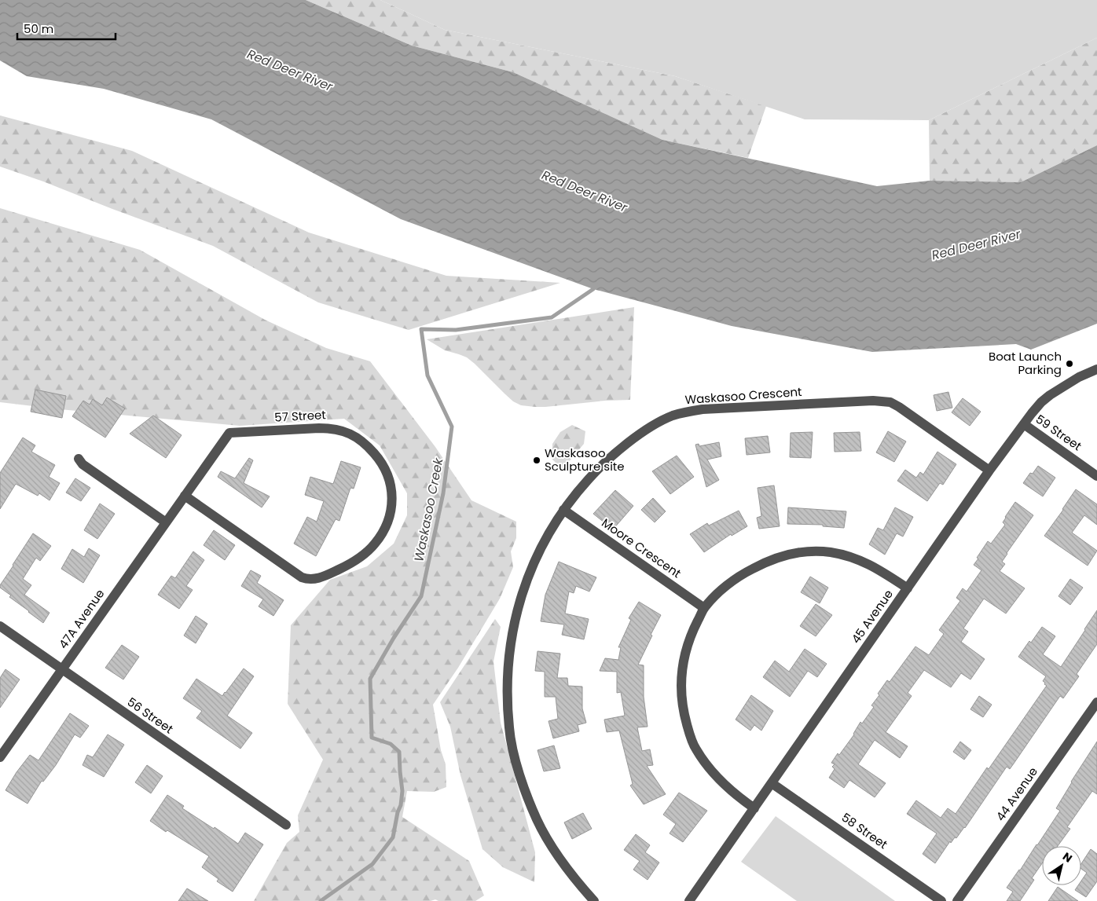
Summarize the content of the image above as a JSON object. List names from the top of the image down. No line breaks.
{"streets":{"street":["Waskasoo Crescent","57 Street","59 Street","Moore Crescent","45 Avenue","47A Avenue","56 Street","44 Avenue","58 Street"]},"crossings":[["Waskasoo Crescent","Moore Crescent"],["Waskasoo Crescent","45 Avenue"],["57 Street","47A Avenue"],["59 Street","45 Avenue"],["45 Avenue","58 Street"],["47A Avenue","56 Street"]],"water":["Red Deer River","Waskasoo Creek"],"places":["Boat Launch Parking","Waskasoo Sculpture site"],"scale_bar":"50 m","north":"top right"}
